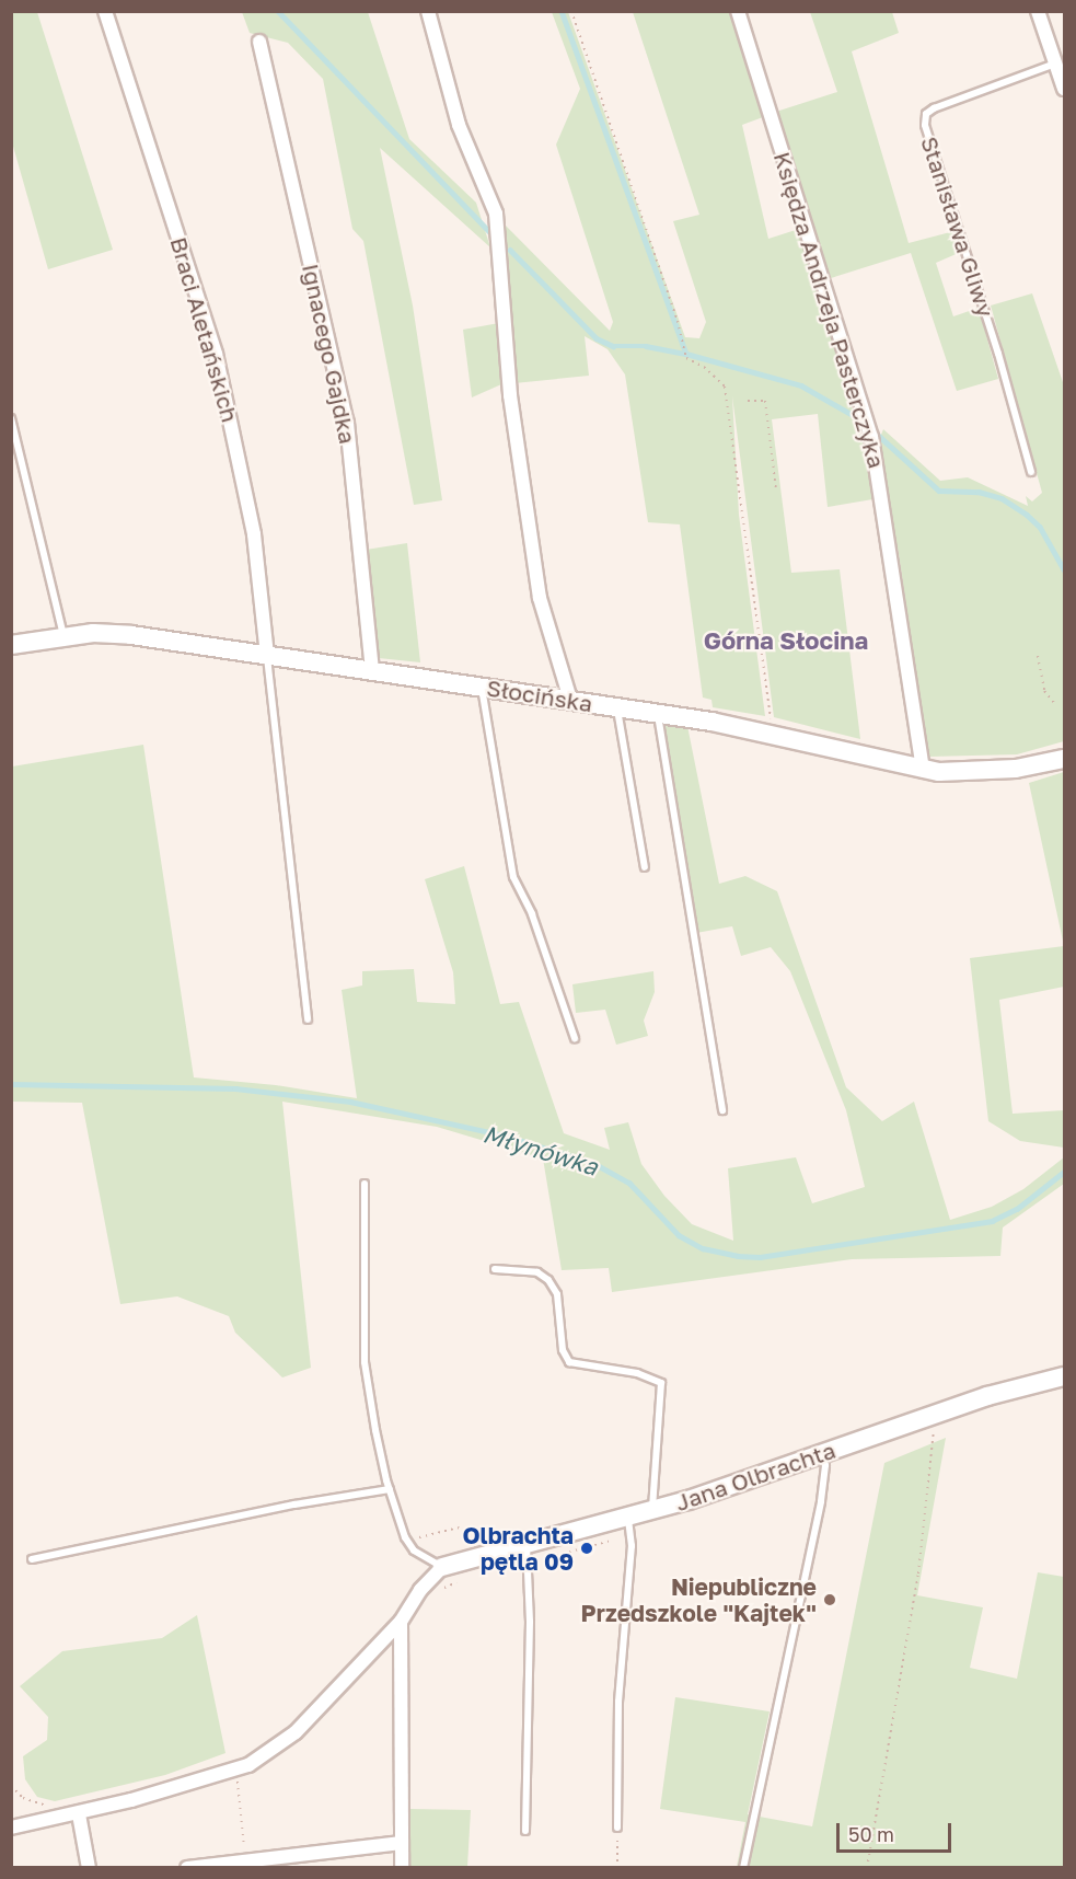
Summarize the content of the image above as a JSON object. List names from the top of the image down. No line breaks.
{"streets":{"street":["Księdza Andrzeja Pasterczyka","Braci Aletańskich","Ignacego Gajdka","Słocińska","Jana Olbrachta"],"lane":["Stanisława Gliwy"]},"crossings":[["Księdza Andrzeja Pasterczyka","Słocińska"],["Braci Aletańskich","Słocińska"],["Ignacego Gajdka","Słocińska"]],"districts":["Górna Słocina"],"water":["Młynówka"],"places":["Olbrachta pętla 09","Niepubliczne Przedszkole \"Kajtek\""],"scale_bar":"50 m"}
